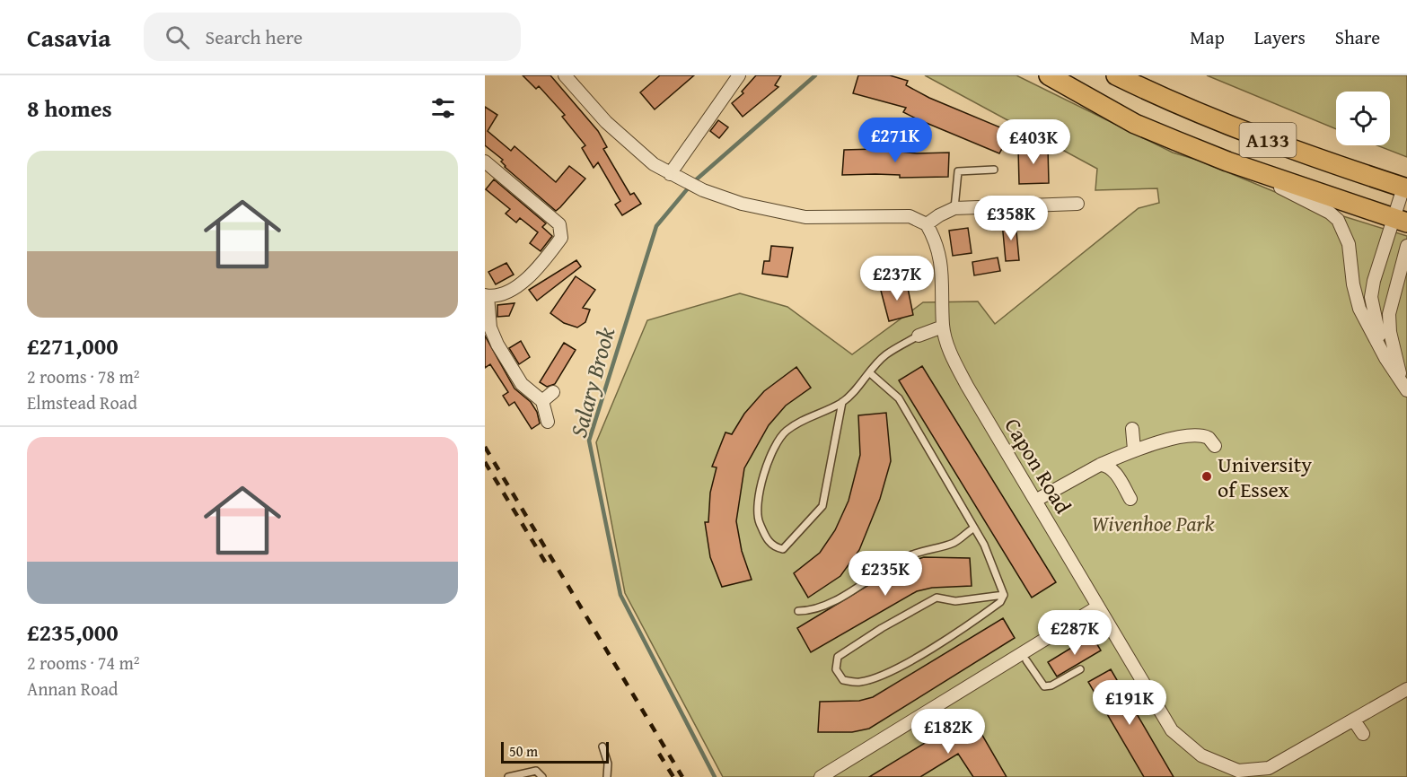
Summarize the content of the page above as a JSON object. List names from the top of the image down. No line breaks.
{"streets":{"main road":["A133"],"street":["Capon Road"]},"water":["Salary Brook"],"parks":["Wivenhoe Park"],"places":["University of Essex"],"scale_bar":"50 m","page":{"header":"Casavia","search":"Search here","nav":["Map","Layers","Share"],"heading":"8 homes","price":["£271K","£403K","£358K","£237K","£235K","£287K","£191K","£182K"],"list":[{"name":"£271,000","note":"2 rooms · 78 m² · Elmstead Road"},{"name":"£235,000","note":"2 rooms · 74 m² · Annan Road"}],"scale":"50 m"}}
